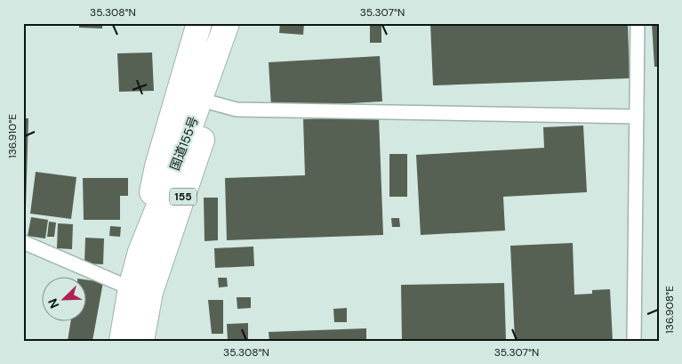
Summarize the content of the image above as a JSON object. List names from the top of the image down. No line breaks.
{"streets":{"highway":["国道155号","155"]},"crossings":[["国道155号","155"]],"north":"bottom left","coordinates":["35.308°N","35.307°N","136.910°E","136.908°E"]}
